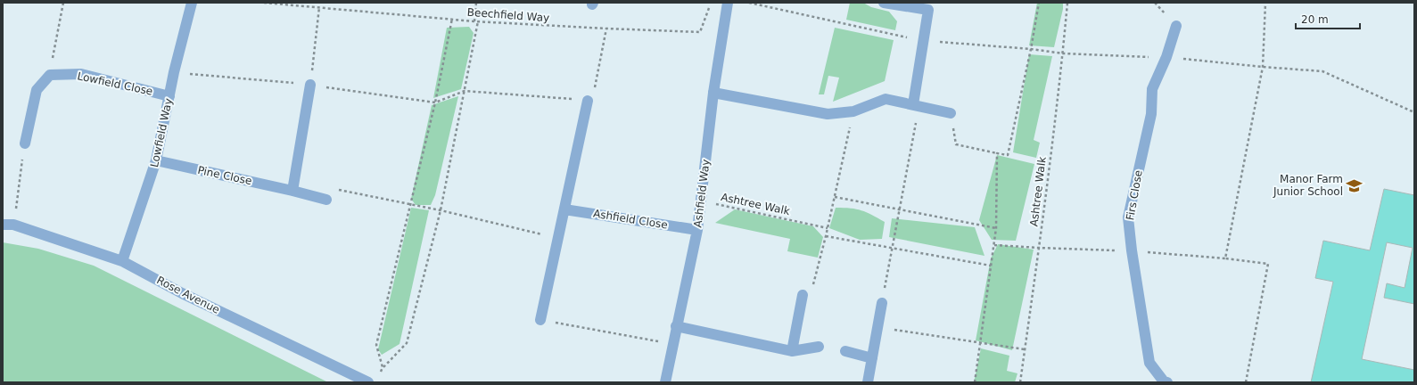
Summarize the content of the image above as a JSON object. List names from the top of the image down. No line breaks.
{"streets":{"street":["Lowfield Close","Lowfield Way","Pine Close","Ashfield Way","Firs Close","Ashfield Close","Rose Avenue"],"path":["Beechfield Way","Ashtree Walk"]},"crossings":[["Lowfield Close","Lowfield Way"],["Lowfield Way","Pine Close"],["Lowfield Way","Rose Avenue"],["Ashtree Walk","Ashfield Way"],["Ashfield Way","Ashfield Close"]],"places":{"school or university":["Manor Farm Junior School"]},"scale_bar":"20 m"}
